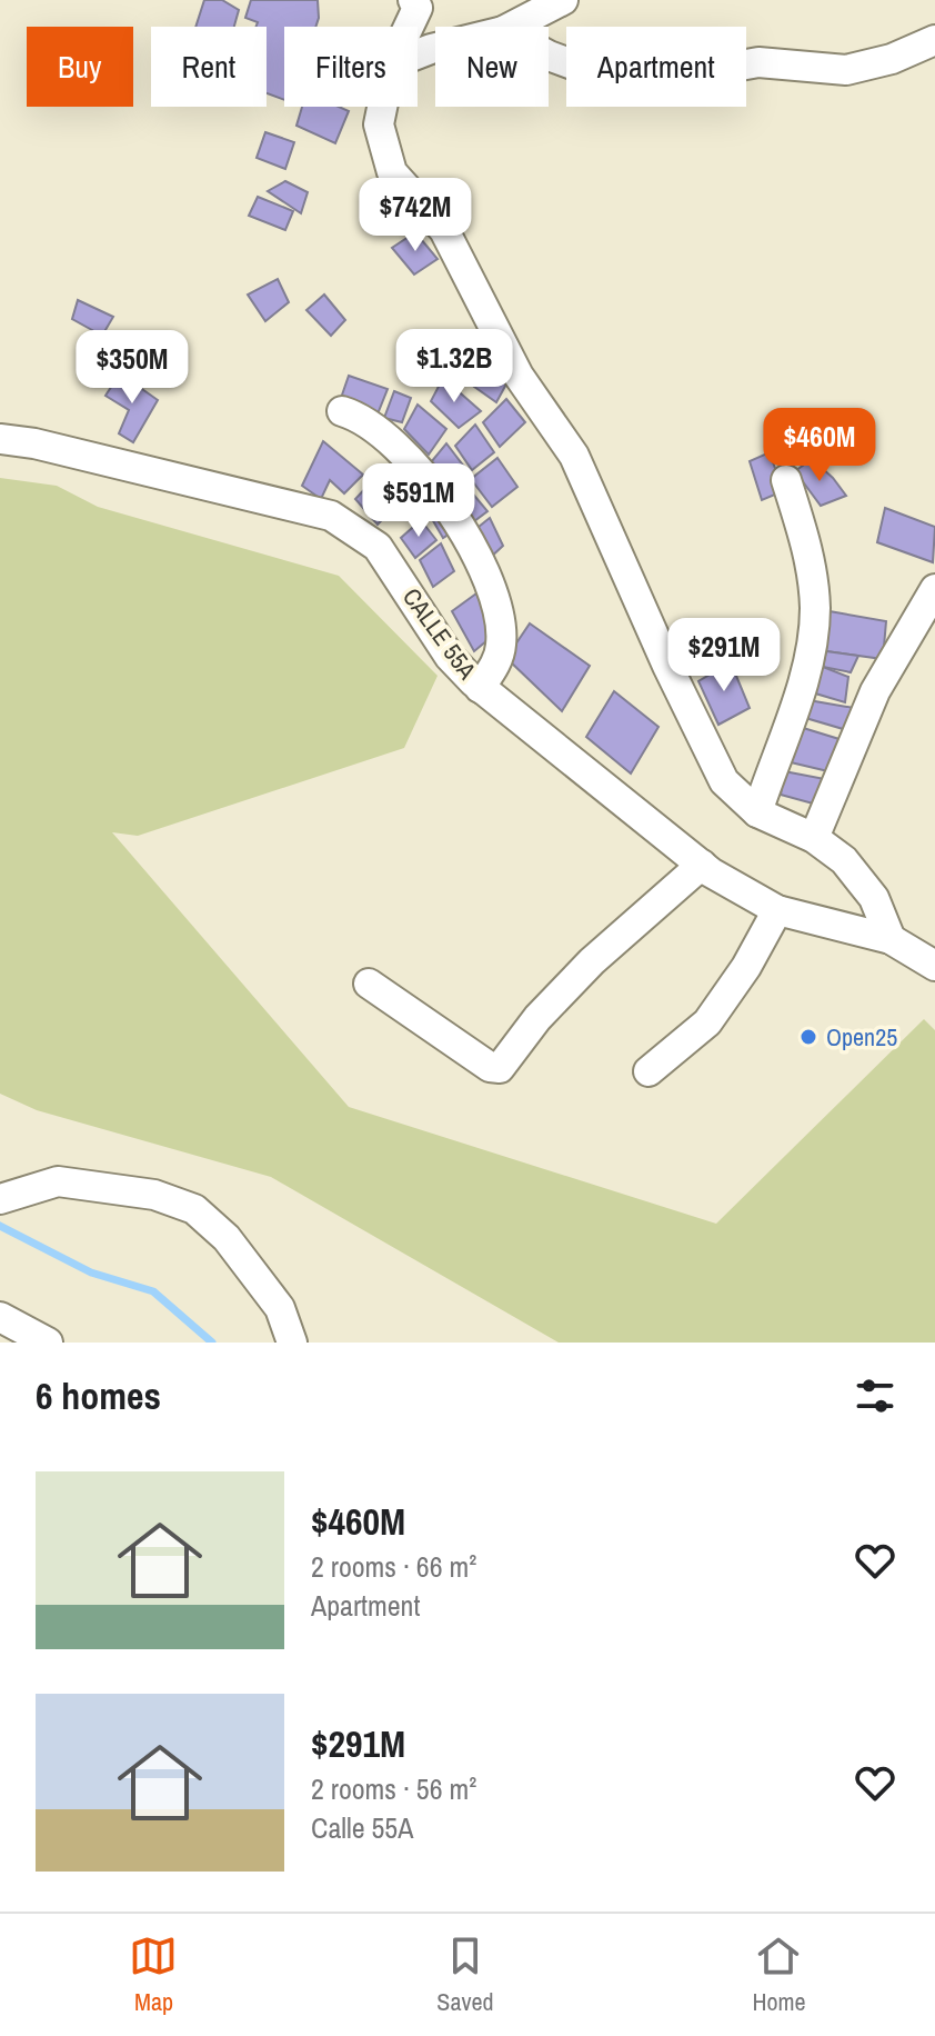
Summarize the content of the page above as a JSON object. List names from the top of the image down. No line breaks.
{"streets":{"street":["CALLE 55A"]},"places":["Open25"],"page":{"chip":["Buy","Rent","Filters","New","Apartment"],"price":["$742M","$1.32B","$350M","$460M","$591M","$291M"],"heading":"6 homes","list":[{"name":"$460M","note":"2 rooms · 66 m² · Apartment"},{"name":"$291M","note":"2 rooms · 56 m² · Calle 55A"}],"tabs":["Map","Saved","Home"]}}
